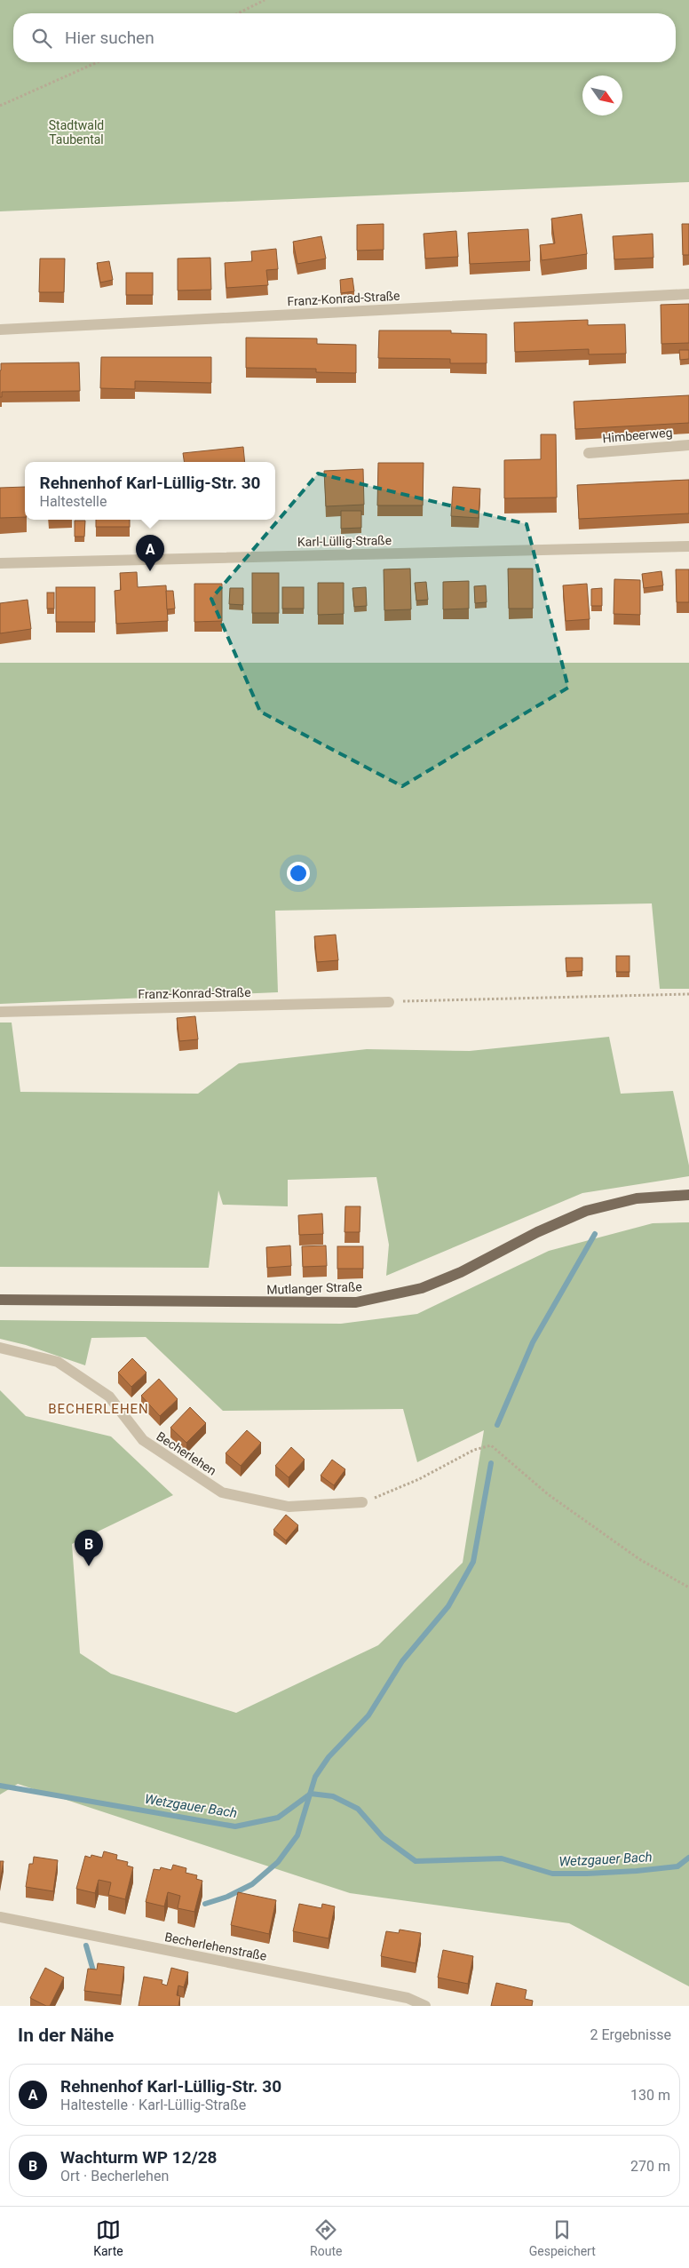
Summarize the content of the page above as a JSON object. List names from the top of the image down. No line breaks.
{"streets":{"main road":["Mutlanger Straße"],"street":["Franz-Konrad-Straße","Himbeerweg","Karl-Lüllig-Straße","Becherlehen","Becherlehenstraße"]},"districts":["BECHERLEHEN"],"water":["Wetzgauer Bach"],"parks":["Stadtwald Taubental"],"north":"bottom right","page":{"search":"Hier suchen","popup":["Rehnenhof Karl-Lüllig-Str. 30","Haltestelle"],"pins":["A","B"],"heading":["In der Nähe","2 Ergebnisse"],"list":[{"mark":"A","name":"Rehnenhof Karl-Lüllig-Str. 30","note":"Haltestelle · Karl-Lüllig-Straße","value":"130 m"},{"mark":"B","name":"Wachturm WP 12/28","note":"Ort · Becherlehen","value":"270 m"}],"nav":["Karte","Route","Gespeichert"]}}
